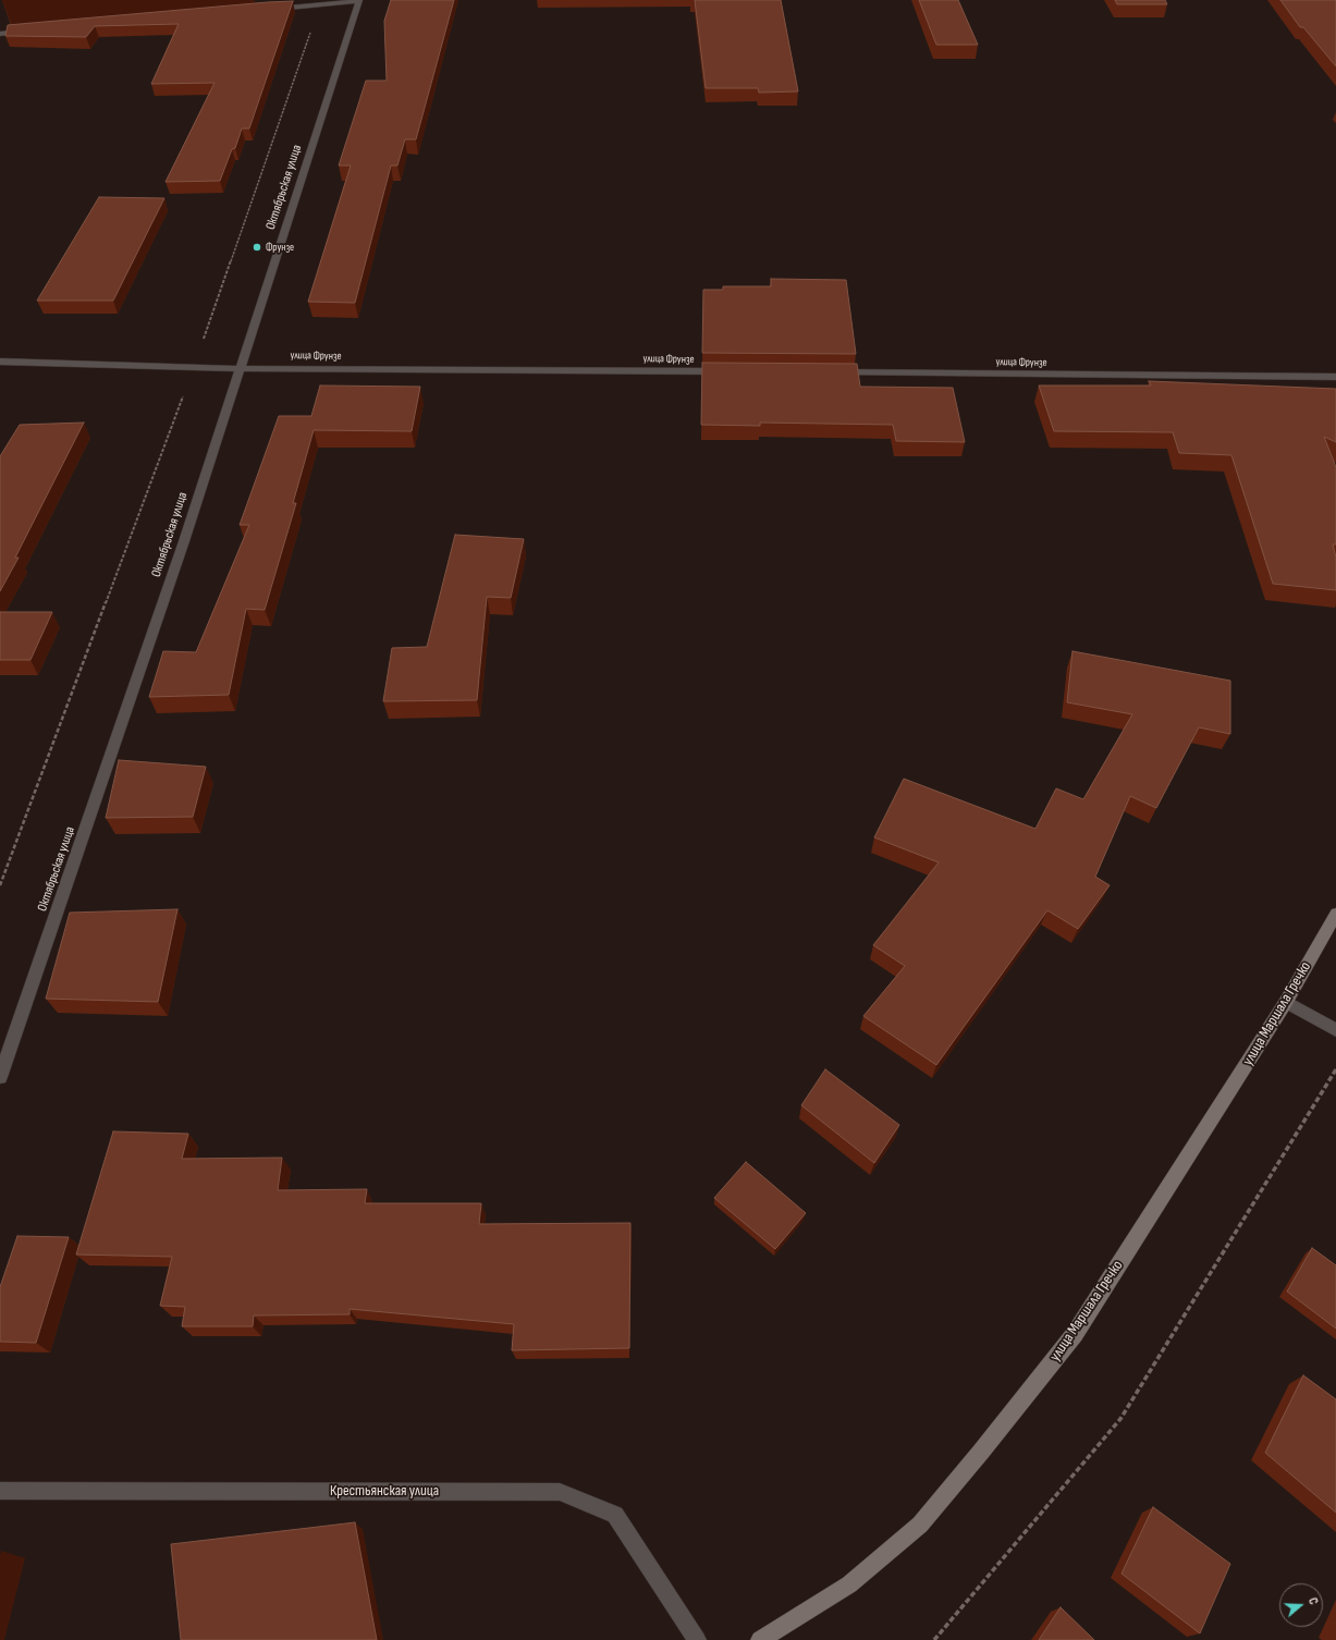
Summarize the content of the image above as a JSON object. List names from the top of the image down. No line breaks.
{"streets":{"main road":["улица Маршала Гречко"],"street":["Октябрьская улица","улица Фрунзе","Крестьянская улица"]},"crossings":[["Октябрьская улица","улица Фрунзе"]],"places":["Фрунзе"],"north":"right"}
